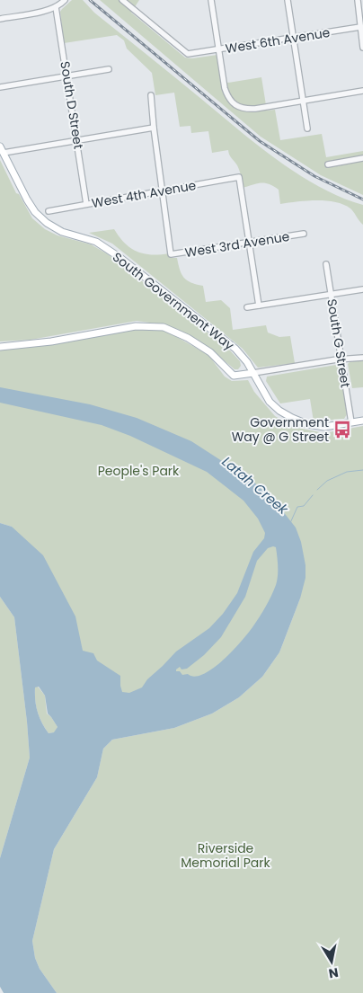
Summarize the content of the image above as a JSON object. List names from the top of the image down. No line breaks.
{"streets":{"main road":["South Government Way"],"street":["West 6th Avenue","South D Street","West 4th Avenue","West 3rd Avenue","South G Street"]},"crossings":[["South D Street","West 4th Avenue"],["West 4th Avenue","West 3rd Avenue"],["South Government Way","South G Street"]],"water":["Latah Creek"],"parks":["People's Park","Riverside Memorial Park"],"places":{"bus stop":["Government Way @ G Street"]},"north":"bottom"}
